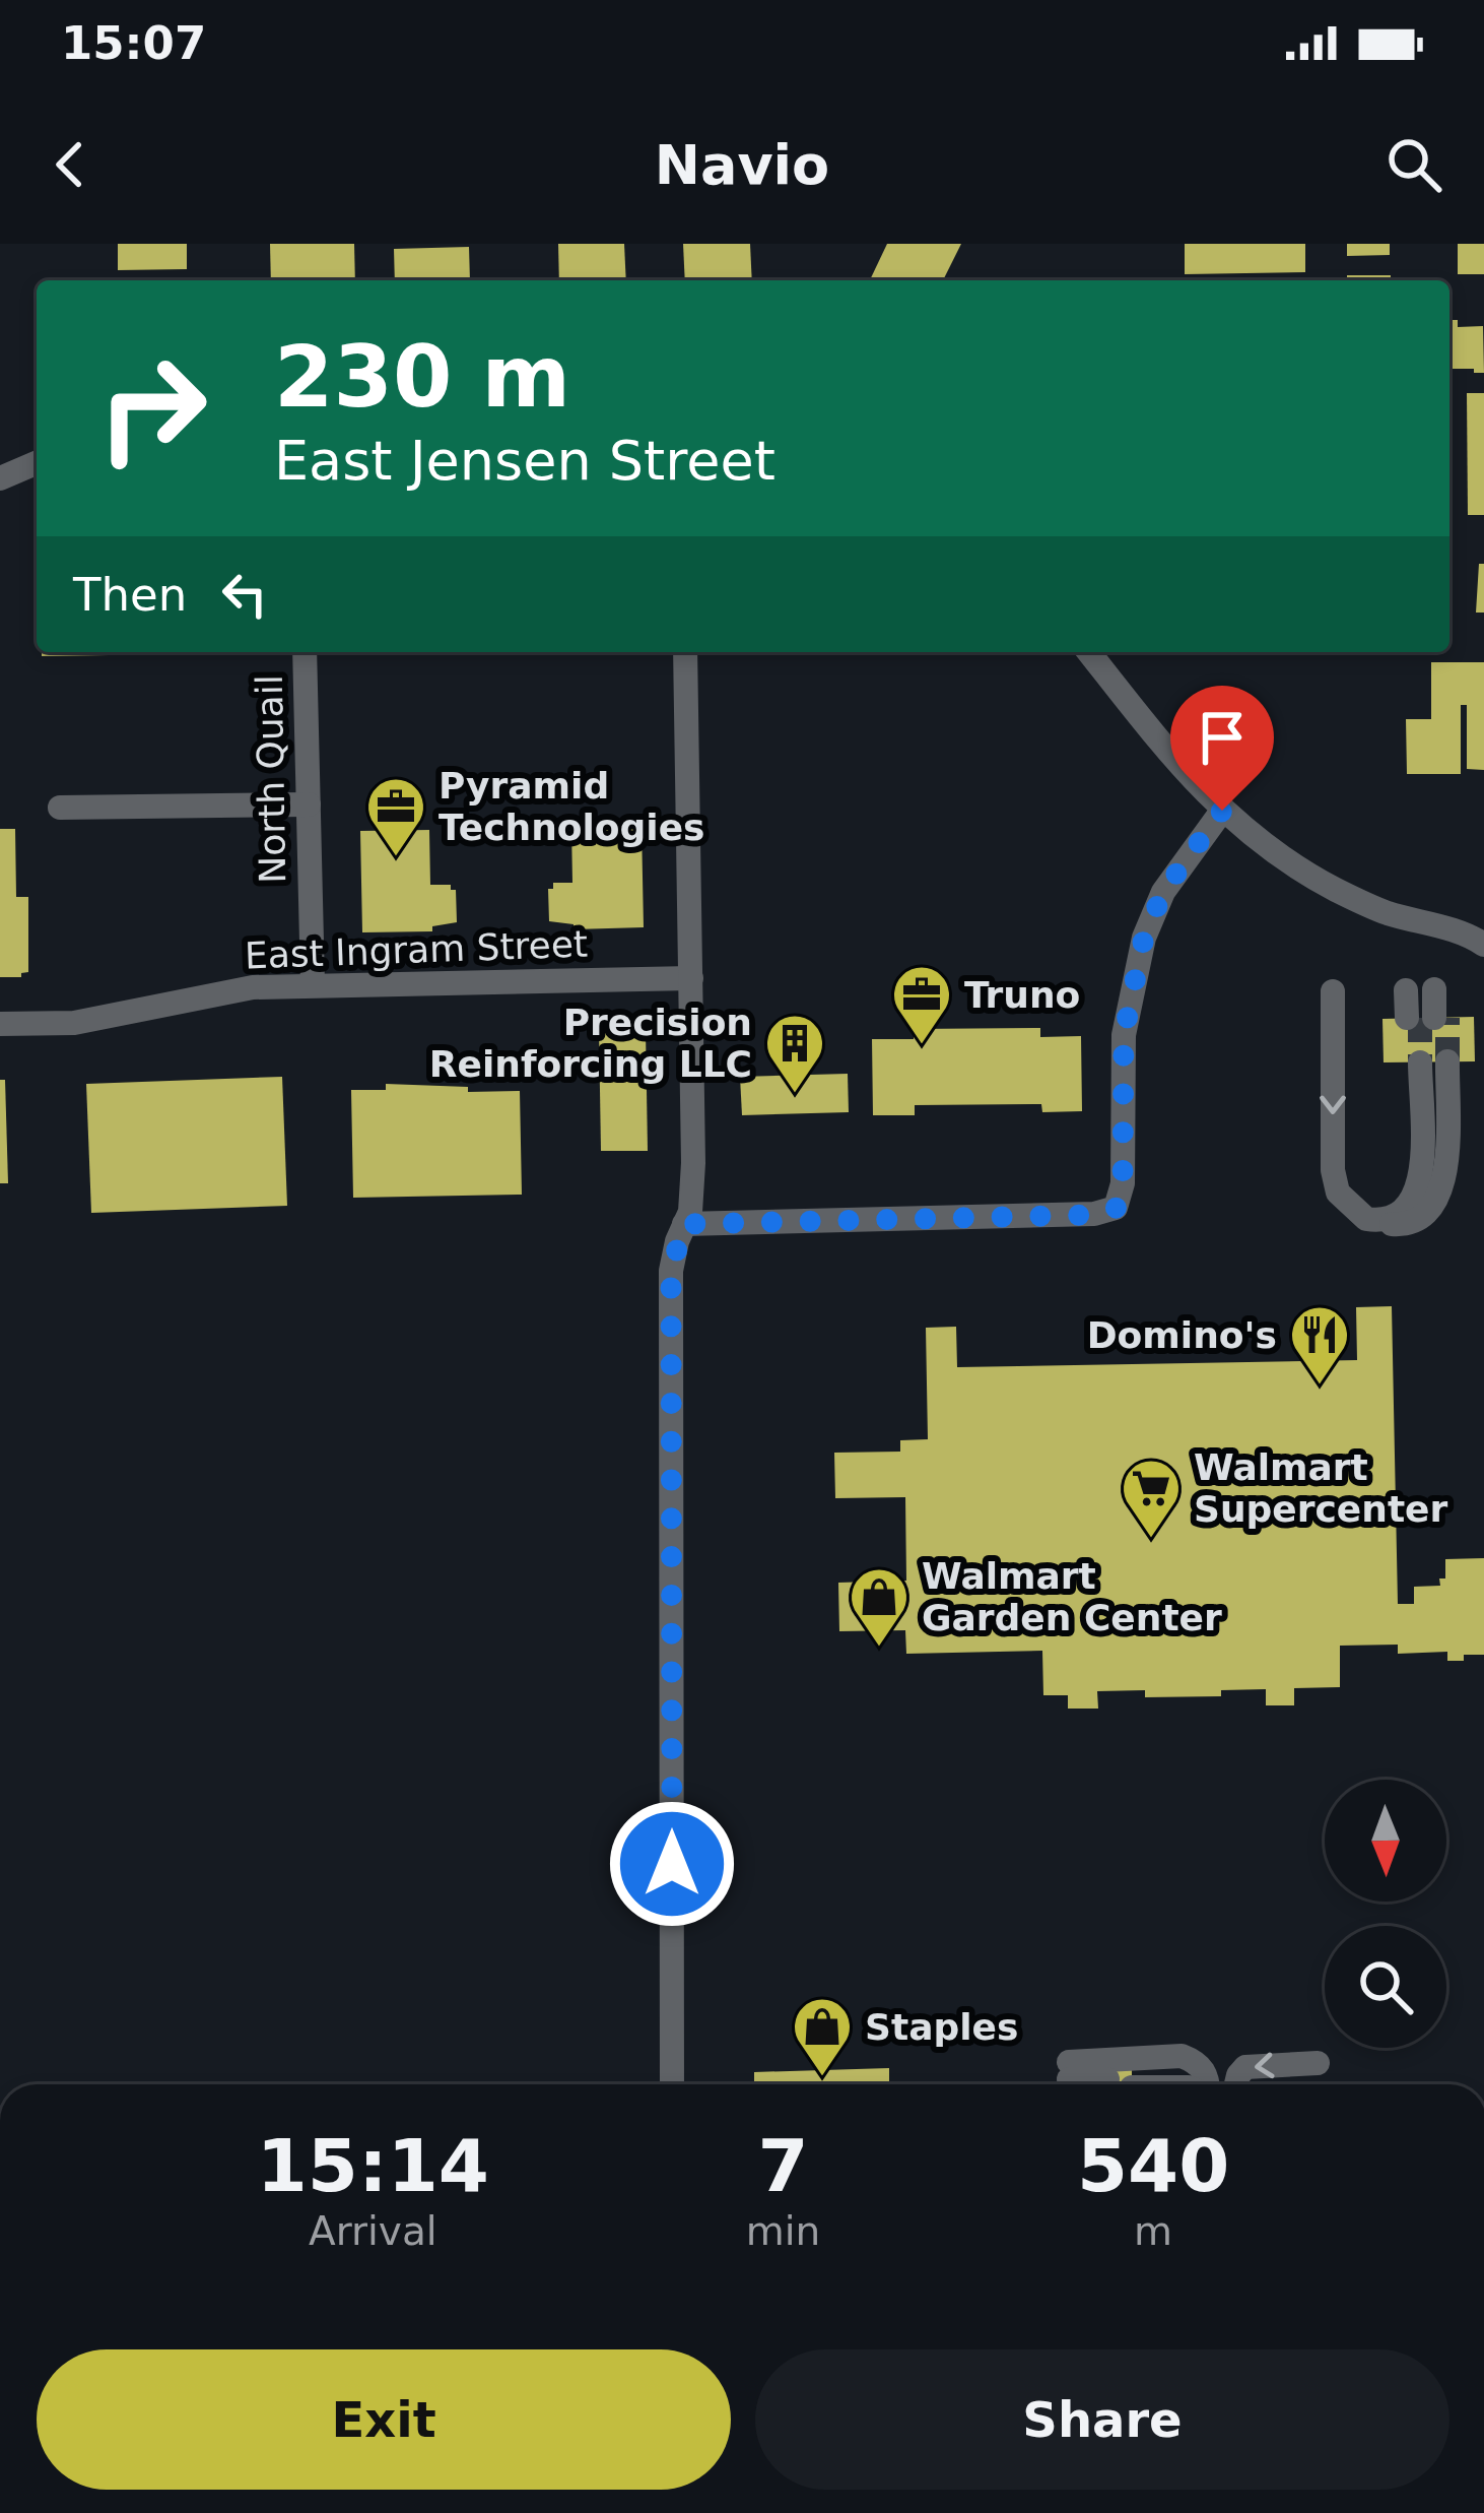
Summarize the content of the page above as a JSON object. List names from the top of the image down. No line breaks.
{"streets":{"street":["North Quail","East Ingram Street"]},"crossings":[["North Quail","East Ingram Street"]],"places":{"office":["Pyramid Technologies","Truno"],"building":["Precision Reinforcing LLC"],"restaurant":["Domino's"],"supermarket":["Walmart Supercenter"],"shop":["Walmart Garden Center","Staples"]},"north":"bottom","page":{"status":"15:07","header":"Navio","turn":["230 m","East Jensen Street"],"then":"Then","eta":["15:14","Arrival","7","min","540","m"],"buttons":["Exit","Share"]}}
